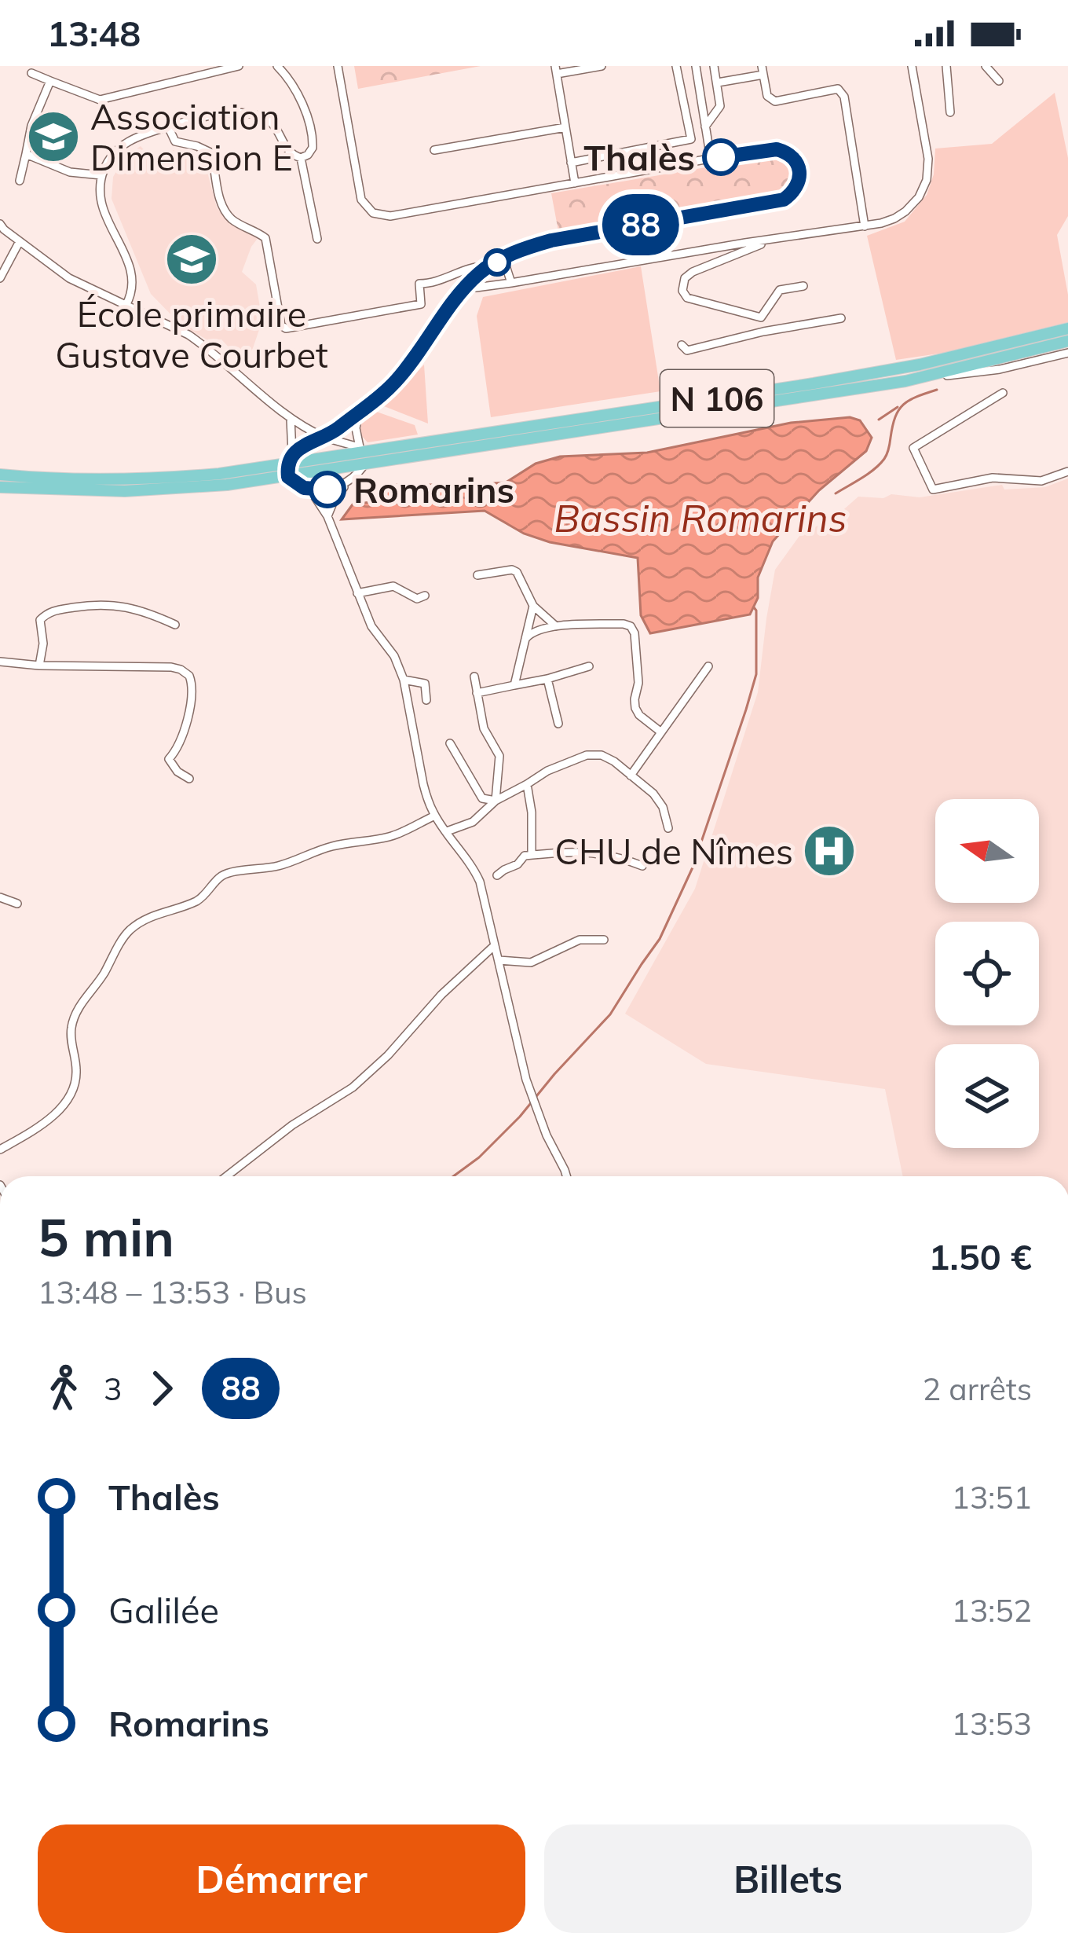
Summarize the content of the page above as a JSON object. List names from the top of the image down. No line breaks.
{"streets":{"main road":["N 106"]},"water":["Bassin Romarins"],"places":{"school or university":["Association Dimension E","École primaire Gustave Courbet"],"other":["Thalès","Romarins"],"hospital":["CHU de Nîmes"]},"lines":["bus line 88"],"north":"left","page":{"status":"13:48","on_map":"88","heading":["5 min","13:48 – 13:53 · Bus","1.50 €"],"legs":["3","88","2 arrêts"],"list":[{"name":"Thalès","value":"13:51"},{"name":"Galilée","value":"13:52"},{"name":"Romarins","value":"13:53"}],"buttons":["Démarrer","Billets"]}}
